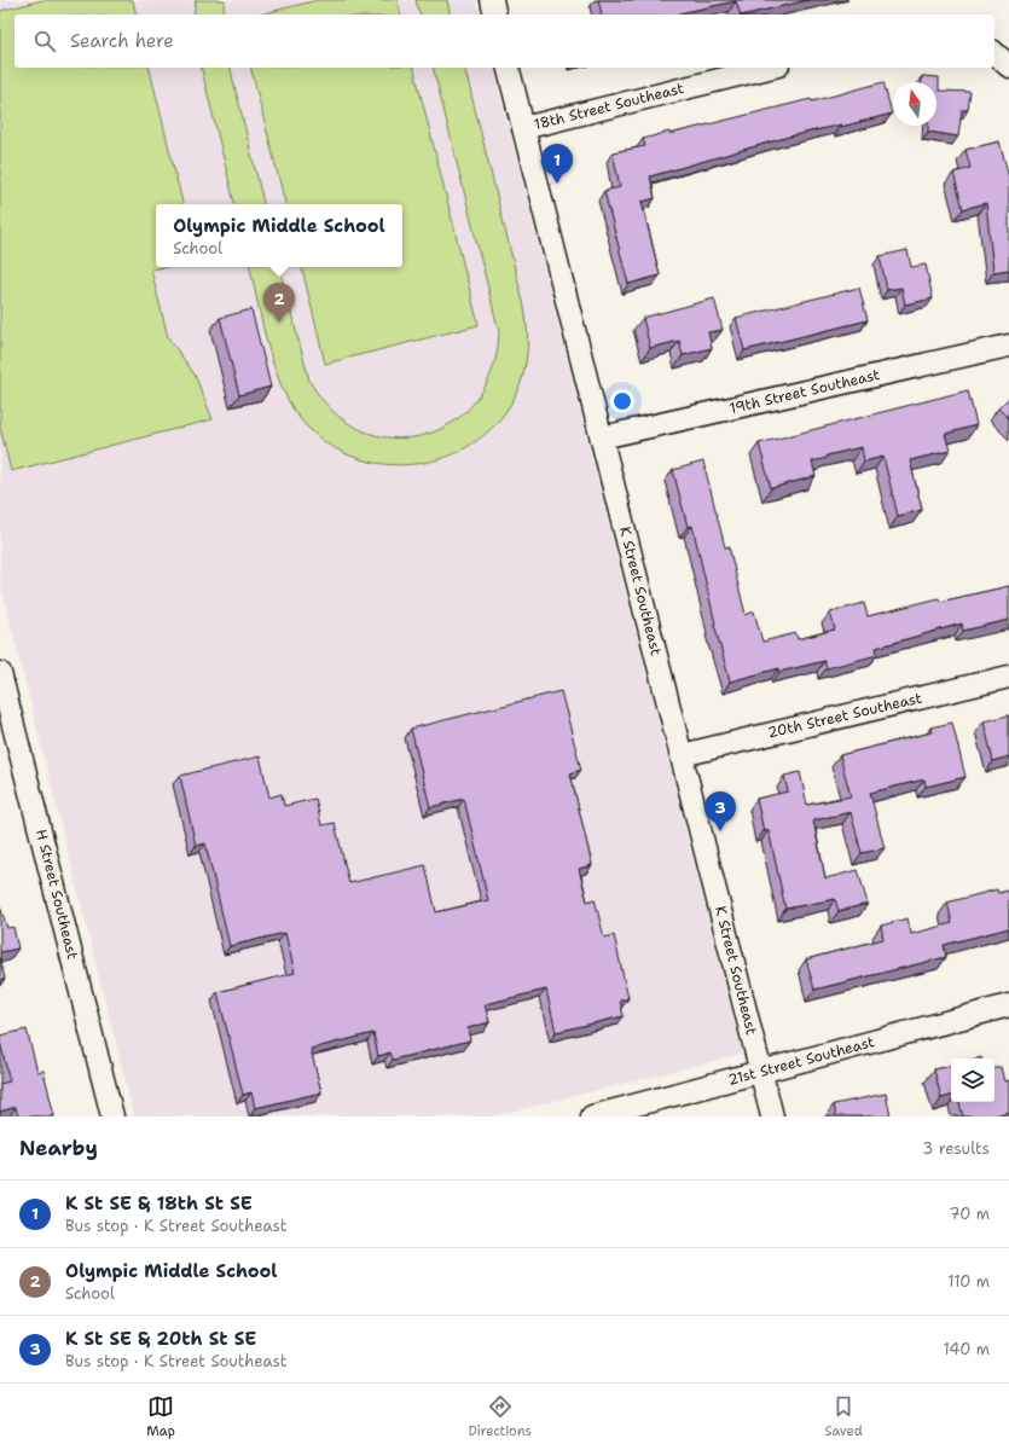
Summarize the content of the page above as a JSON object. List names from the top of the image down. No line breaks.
{"streets":{"street":["18th Street Southeast","19th Street Southeast","K Street Southeast","20th Street Southeast","H Street Southeast","21st Street Southeast"]},"crossings":[["18th Street Southeast","K Street Southeast"],["19th Street Southeast","K Street Southeast"],["K Street Southeast","20th Street Southeast"],["K Street Southeast","21st Street Southeast"]],"north":"top","page":{"search":"Search here","pins":["1","2","3"],"popup":["Olympic Middle School","School"],"heading":["Nearby","3 results"],"list":[{"mark":"1","name":"K St SE & 18th St SE","note":"Bus stop · K Street Southeast","value":"70 m"},{"mark":"2","name":"Olympic Middle School","note":"School","value":"110 m"},{"mark":"3","name":"K St SE & 20th St SE","note":"Bus stop · K Street Southeast","value":"140 m"}],"nav":["Map","Directions","Saved"]}}
